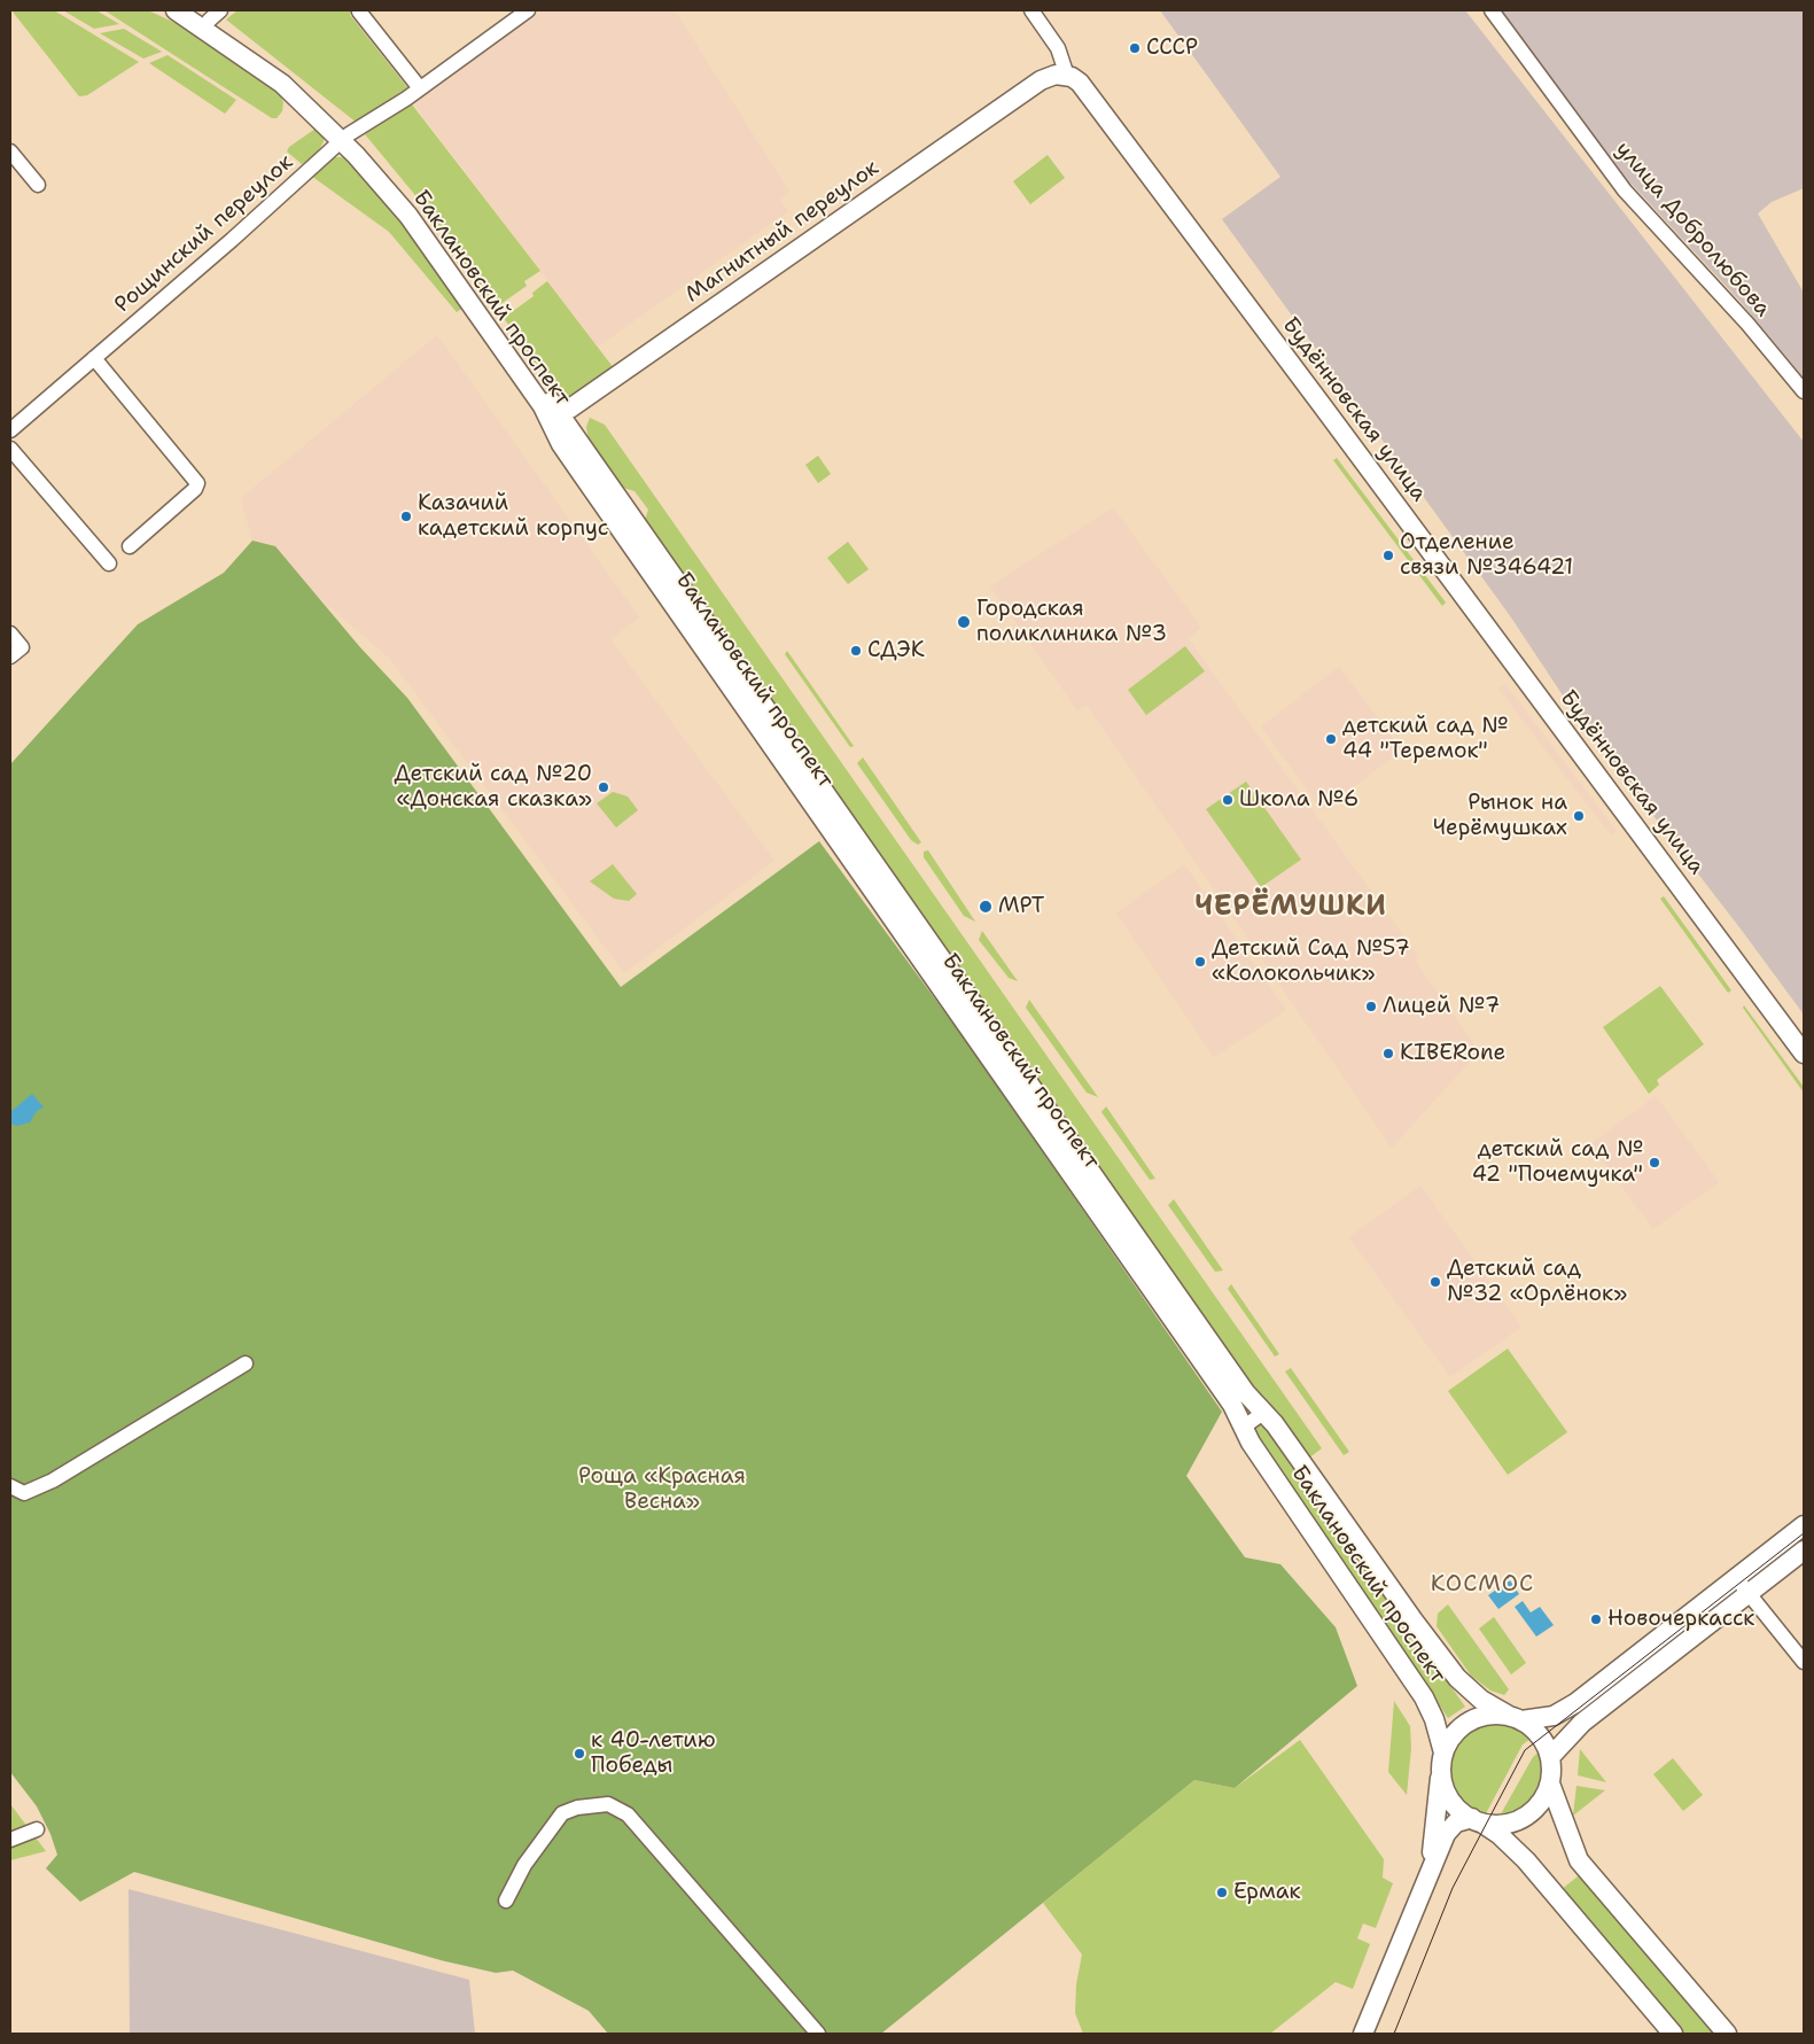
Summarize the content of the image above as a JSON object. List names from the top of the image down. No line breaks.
{"streets":{"main road":["Магнитный переулок","Баклановский проспект","Будённовская улица"],"street":["улица Добролюбова","Рощинский переулок"]},"crossings":[["Магнитный переулок","Баклановский проспект"],["Магнитный переулок","Будённовская улица"],["Рощинский переулок","Баклановский проспект"]],"districts":["ЧЕРЁМУШКИ","КОСМОС"],"parks":["Роща «Красная Весна»"],"places":["СССР","Казачий кадетский корпус","Отделение связи №346421","Городская поликлиника №3","СДЭК","детский сад № 44 \"Теремок\"","Детский сад №20 «Донская сказка»","Школа №6","Рынок на Черёмушках","МРТ","Детский Сад №57 «Колокольчик»","Лицей №7","KIBERone","детский сад № 42 \"Почемучка\"","Детский сад №32 «Орлёнок»","Новочеркасск","к 40-летию Победы","Ермак"]}
